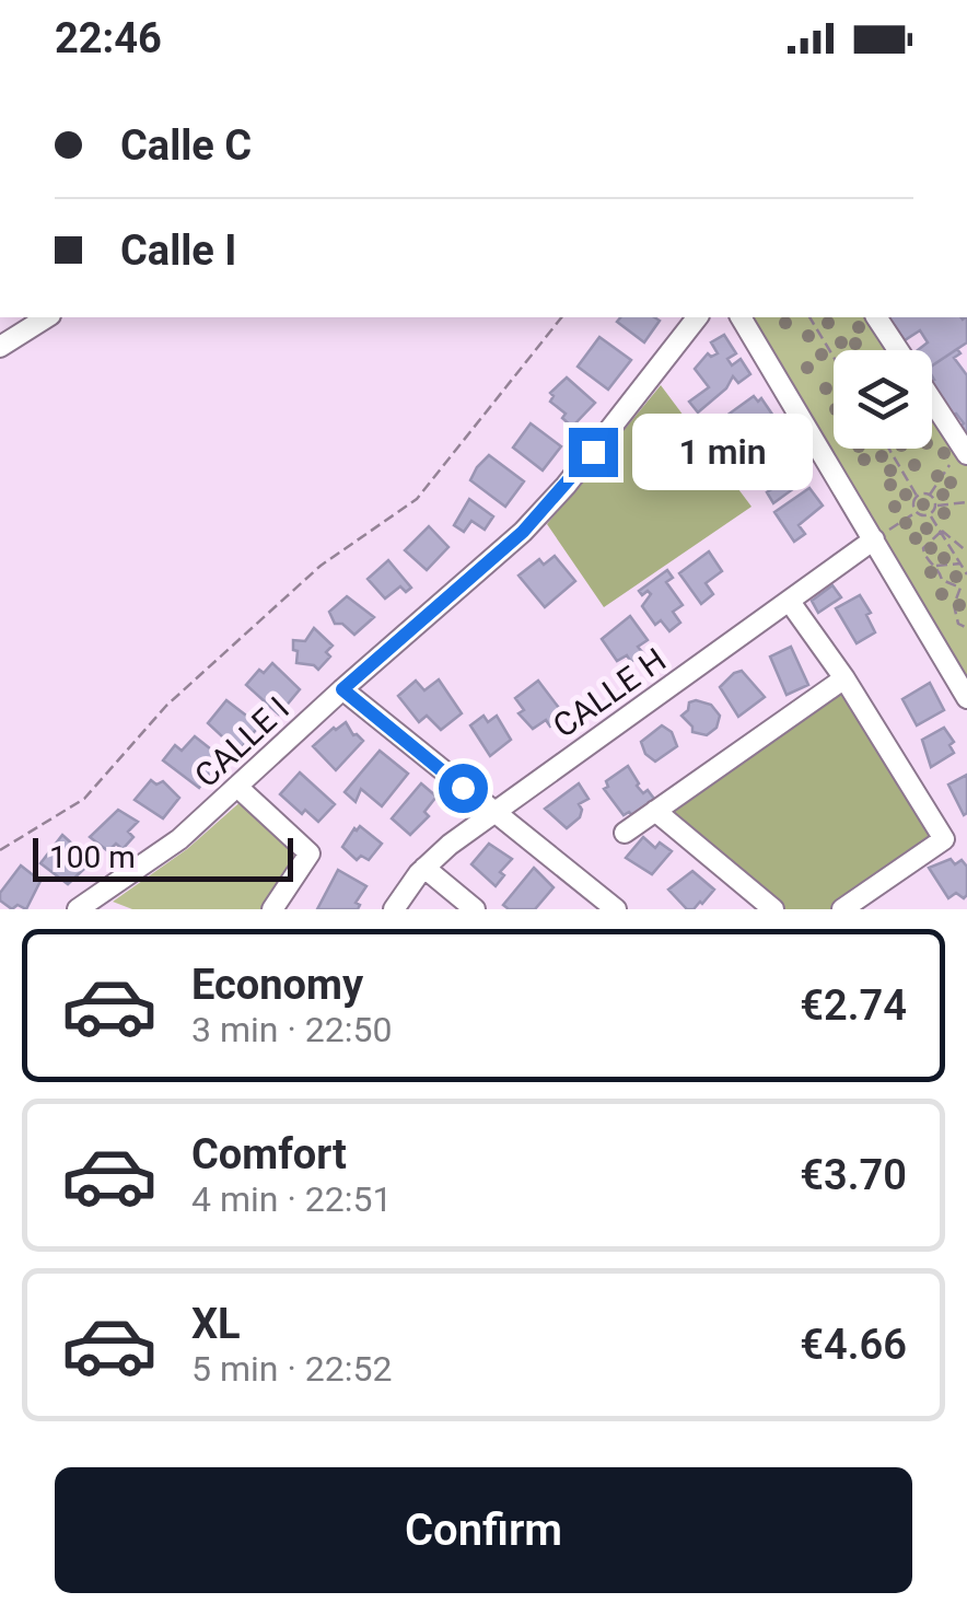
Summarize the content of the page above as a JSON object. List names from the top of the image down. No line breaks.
{"streets":{"street":["CALLE H","CALLE I"]},"scale_bar":"100 m","page":{"status":"22:46","banner":["Calle C","Calle I"],"bubble":"1 min","scale":"100 m","list":[{"name":"Economy","note":"3 min · 22:50","value":"€2.74"},{"name":"Comfort","note":"4 min · 22:51","value":"€3.70"},{"name":"XL","note":"5 min · 22:52","value":"€4.66"}],"buttons":"Confirm"}}
